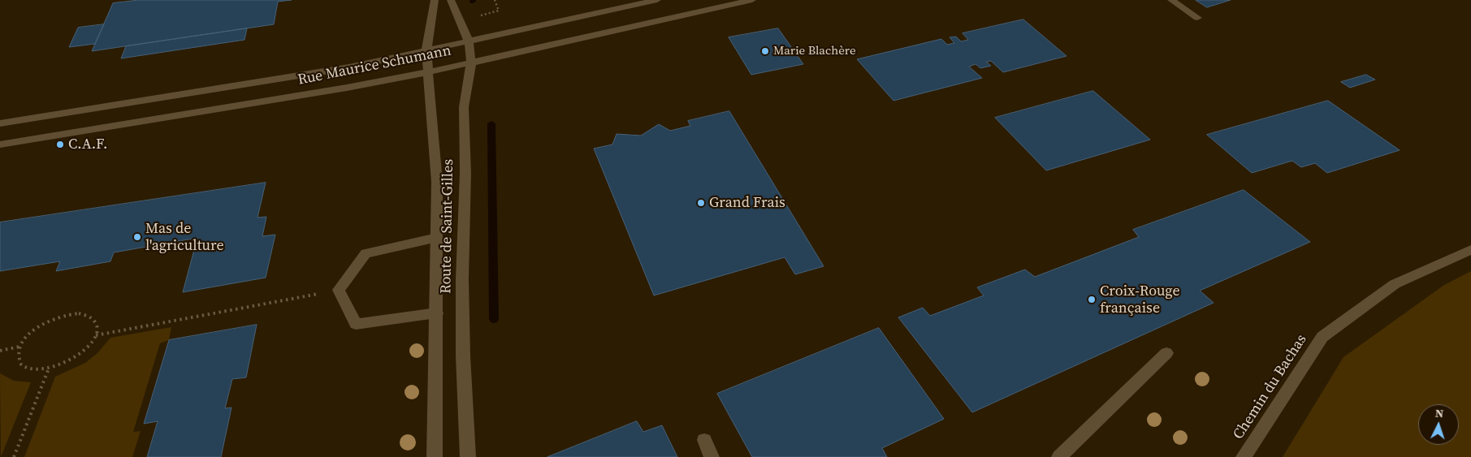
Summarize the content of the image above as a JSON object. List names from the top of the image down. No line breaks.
{"streets":{"main road":["Rue Maurice Schumann","Route de Saint-Gilles","Chemin du Bachas"]},"crossings":[["Rue Maurice Schumann","Route de Saint-Gilles"]],"places":["Marie Blachère","C.A.F.","Grand Frais","Mas de l'agriculture","Croix-Rouge française"],"north":"top"}
